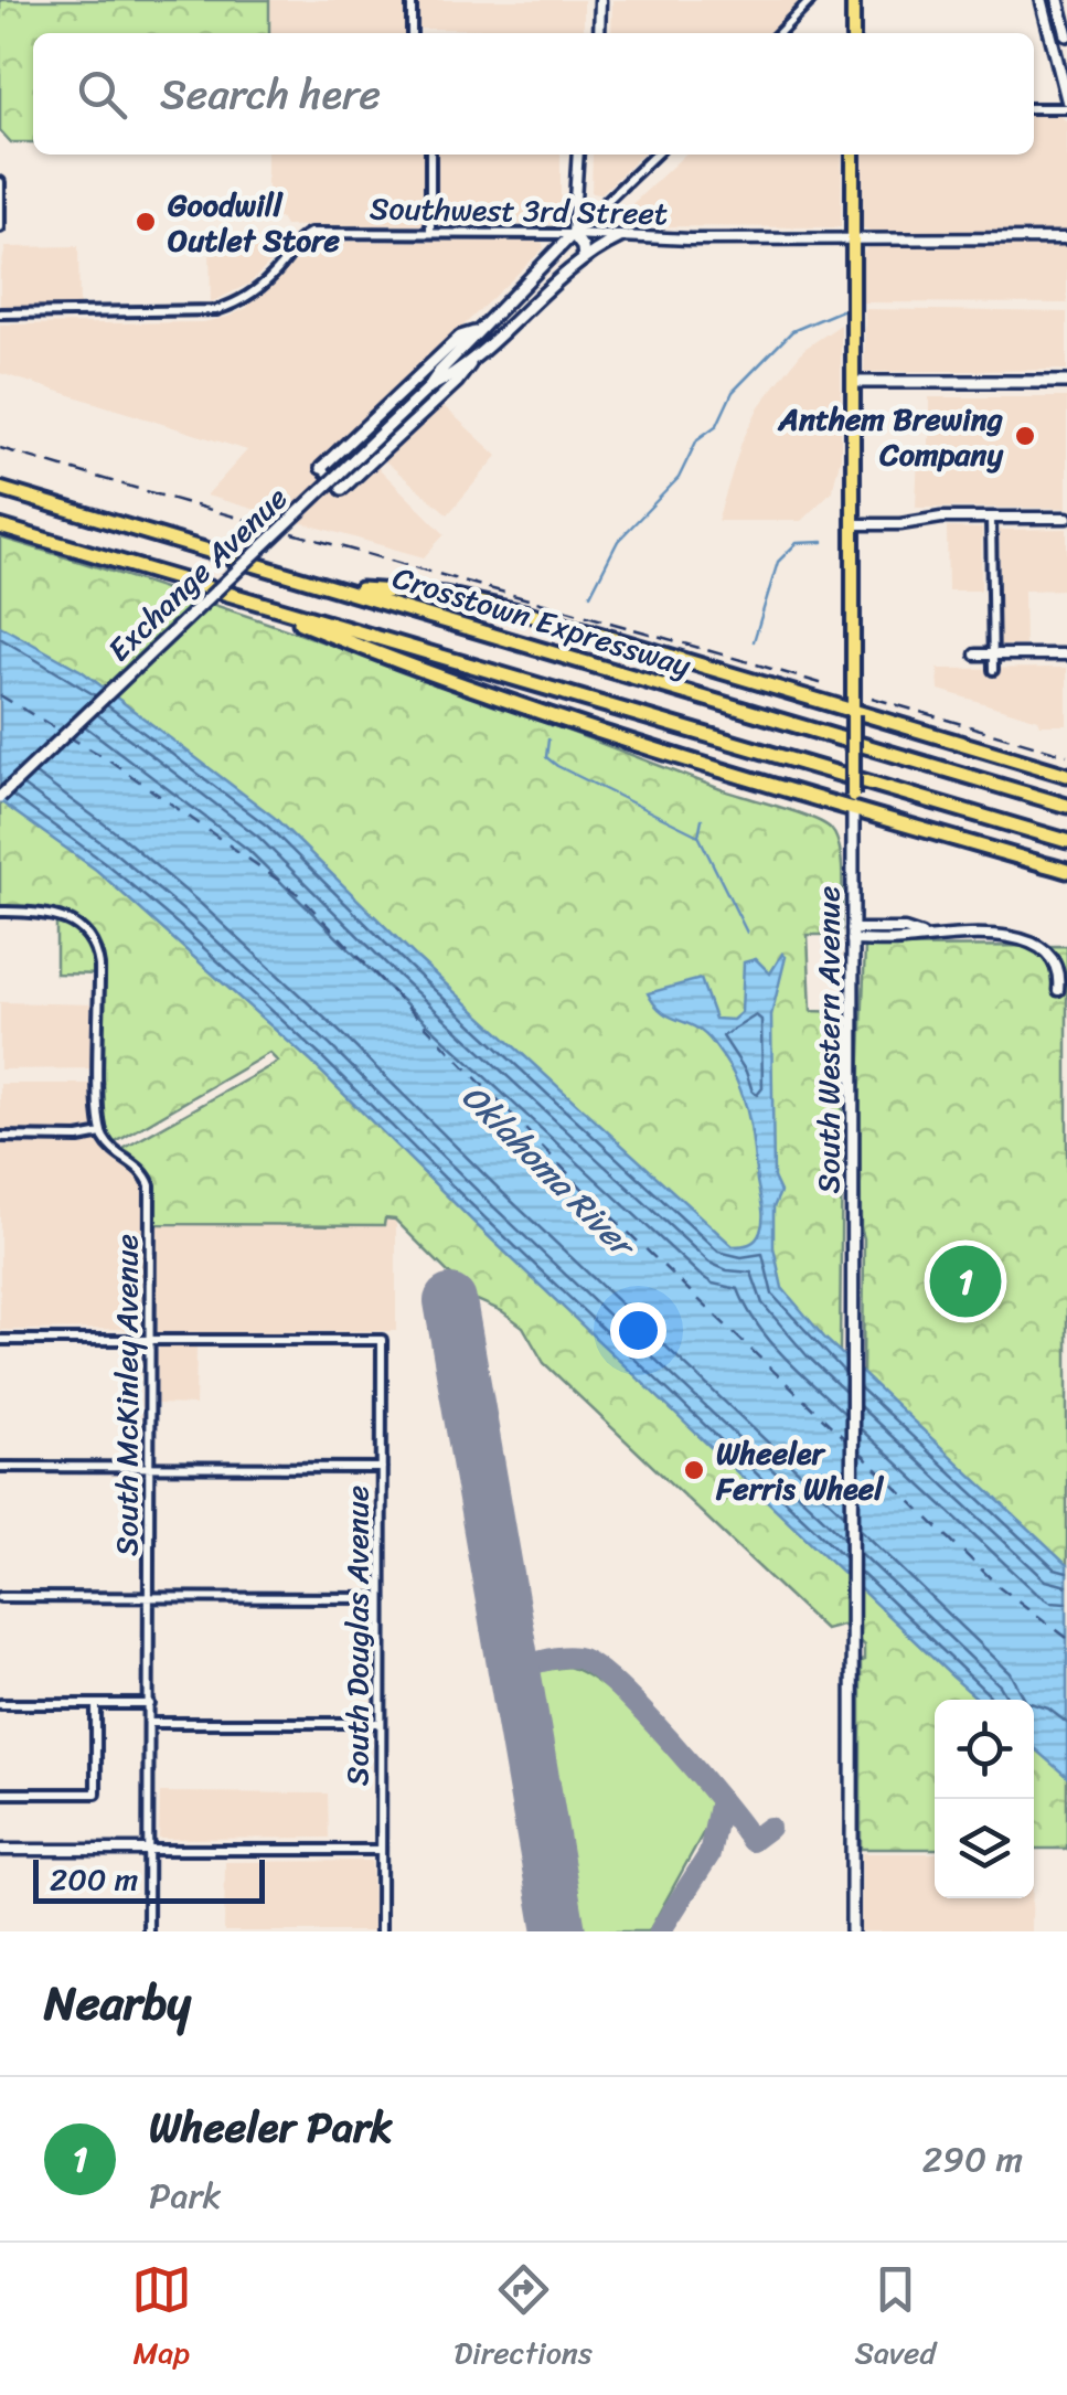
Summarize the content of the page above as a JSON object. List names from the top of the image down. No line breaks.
{"streets":{"highway":["Crosstown Expressway"],"main road":["Exchange Avenue","South Western Avenue"],"street":["Southwest 3rd Street","South McKinley Avenue","South Douglas Avenue"]},"crossings":[["Southwest 3rd Street","Exchange Avenue"],["Southwest 3rd Street","South Western Avenue"],["South McKinley Avenue","South Douglas Avenue"]],"water":["Oklahoma River"],"places":["Goodwill Outlet Store","Anthem Brewing Company","Wheeler Ferris Wheel"],"scale_bar":"200 m","page":{"search":"Search here","pins":"1","scale":"200 m","heading":"Nearby","list":[{"mark":"1","name":"Wheeler Park","note":"Park","value":"290 m"}],"nav":["Map","Directions","Saved"]}}
